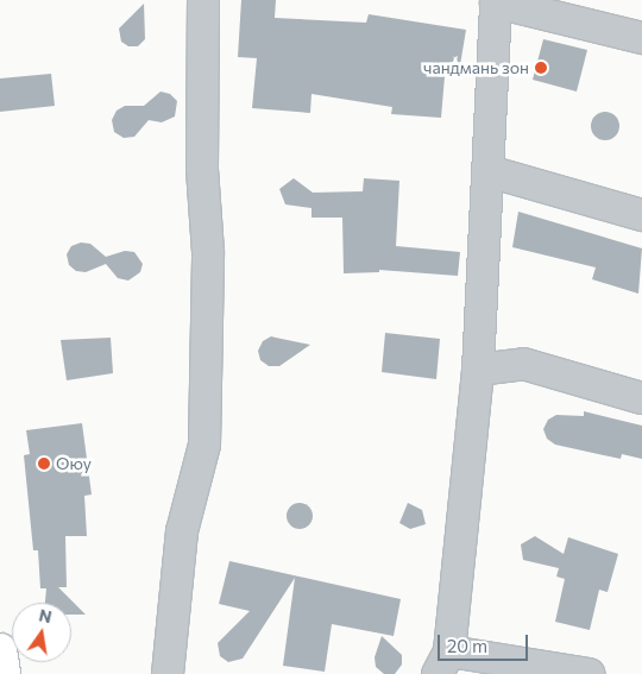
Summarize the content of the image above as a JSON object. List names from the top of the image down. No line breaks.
{"places":["чандмань зон","Оюу"],"scale_bar":"20 m","north":"top"}
